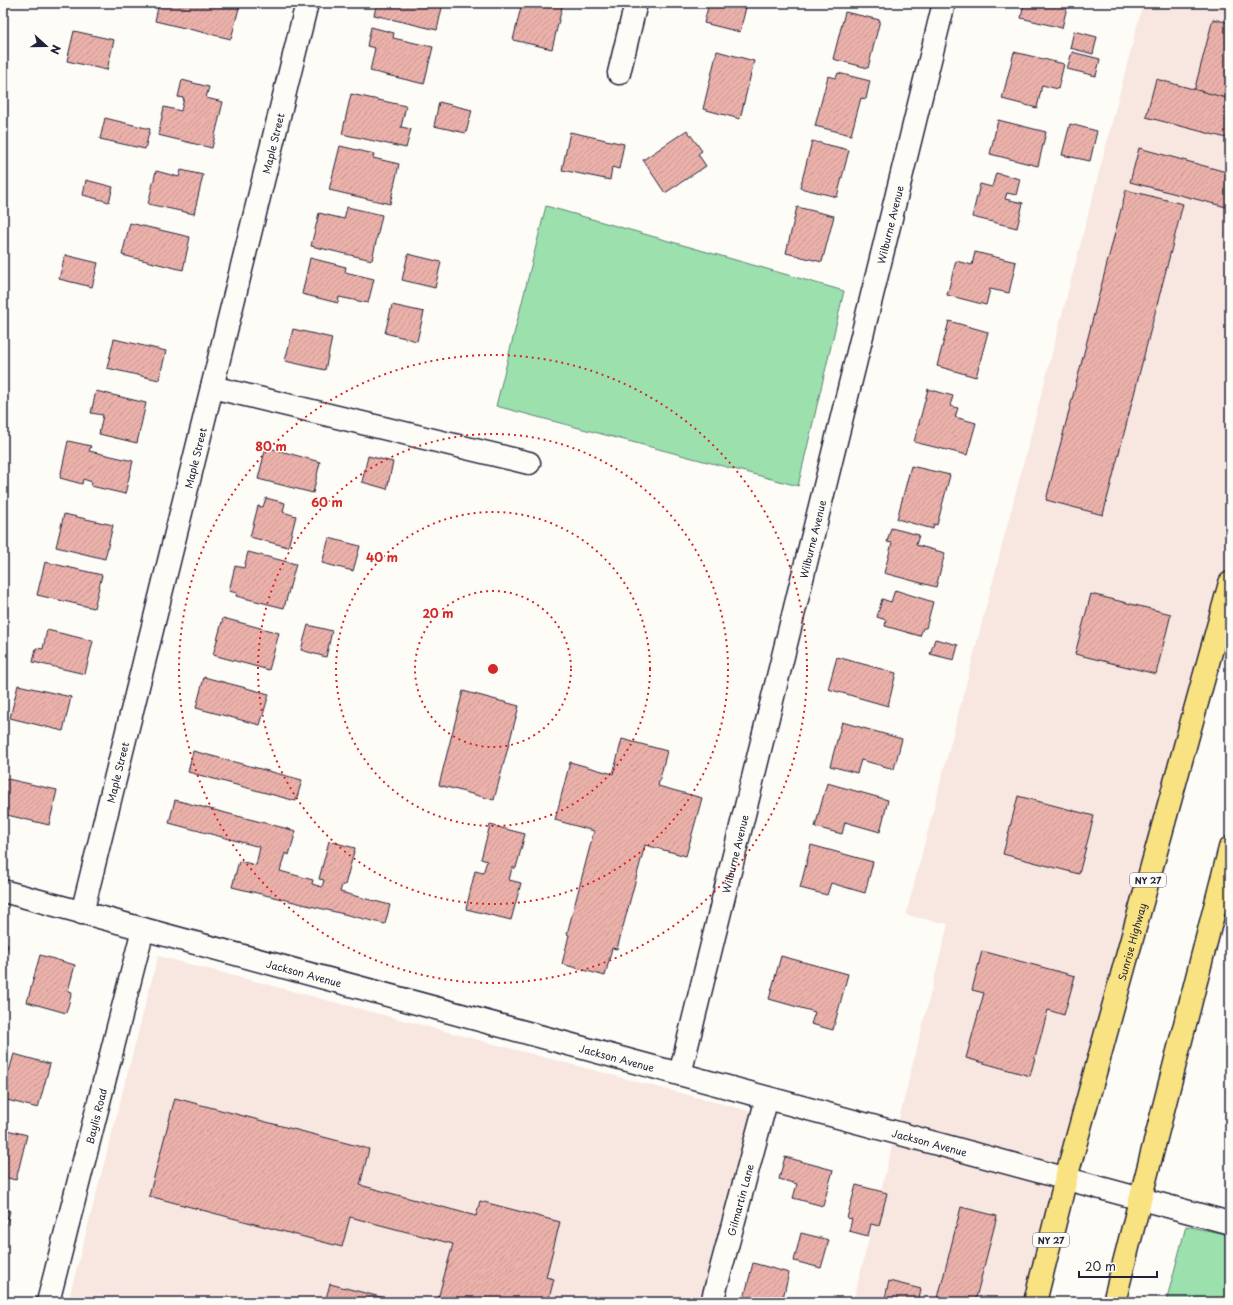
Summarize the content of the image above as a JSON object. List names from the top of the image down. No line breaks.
{"streets":{"highway":["NY 27","Sunrise Highway"],"street":["Maple Street","Wilburne Avenue","Jackson Avenue","Baylis Road","Gilmartin Lane"]},"crossings":[["Maple Street","Jackson Avenue"],["Wilburne Avenue","Jackson Avenue"],["Sunrise Highway","Jackson Avenue"],["Jackson Avenue","Baylis Road"],["Jackson Avenue","Gilmartin Lane"]],"scale_bar":"20 m","north":"right","rings":["80 m","60 m","40 m","20 m"]}
